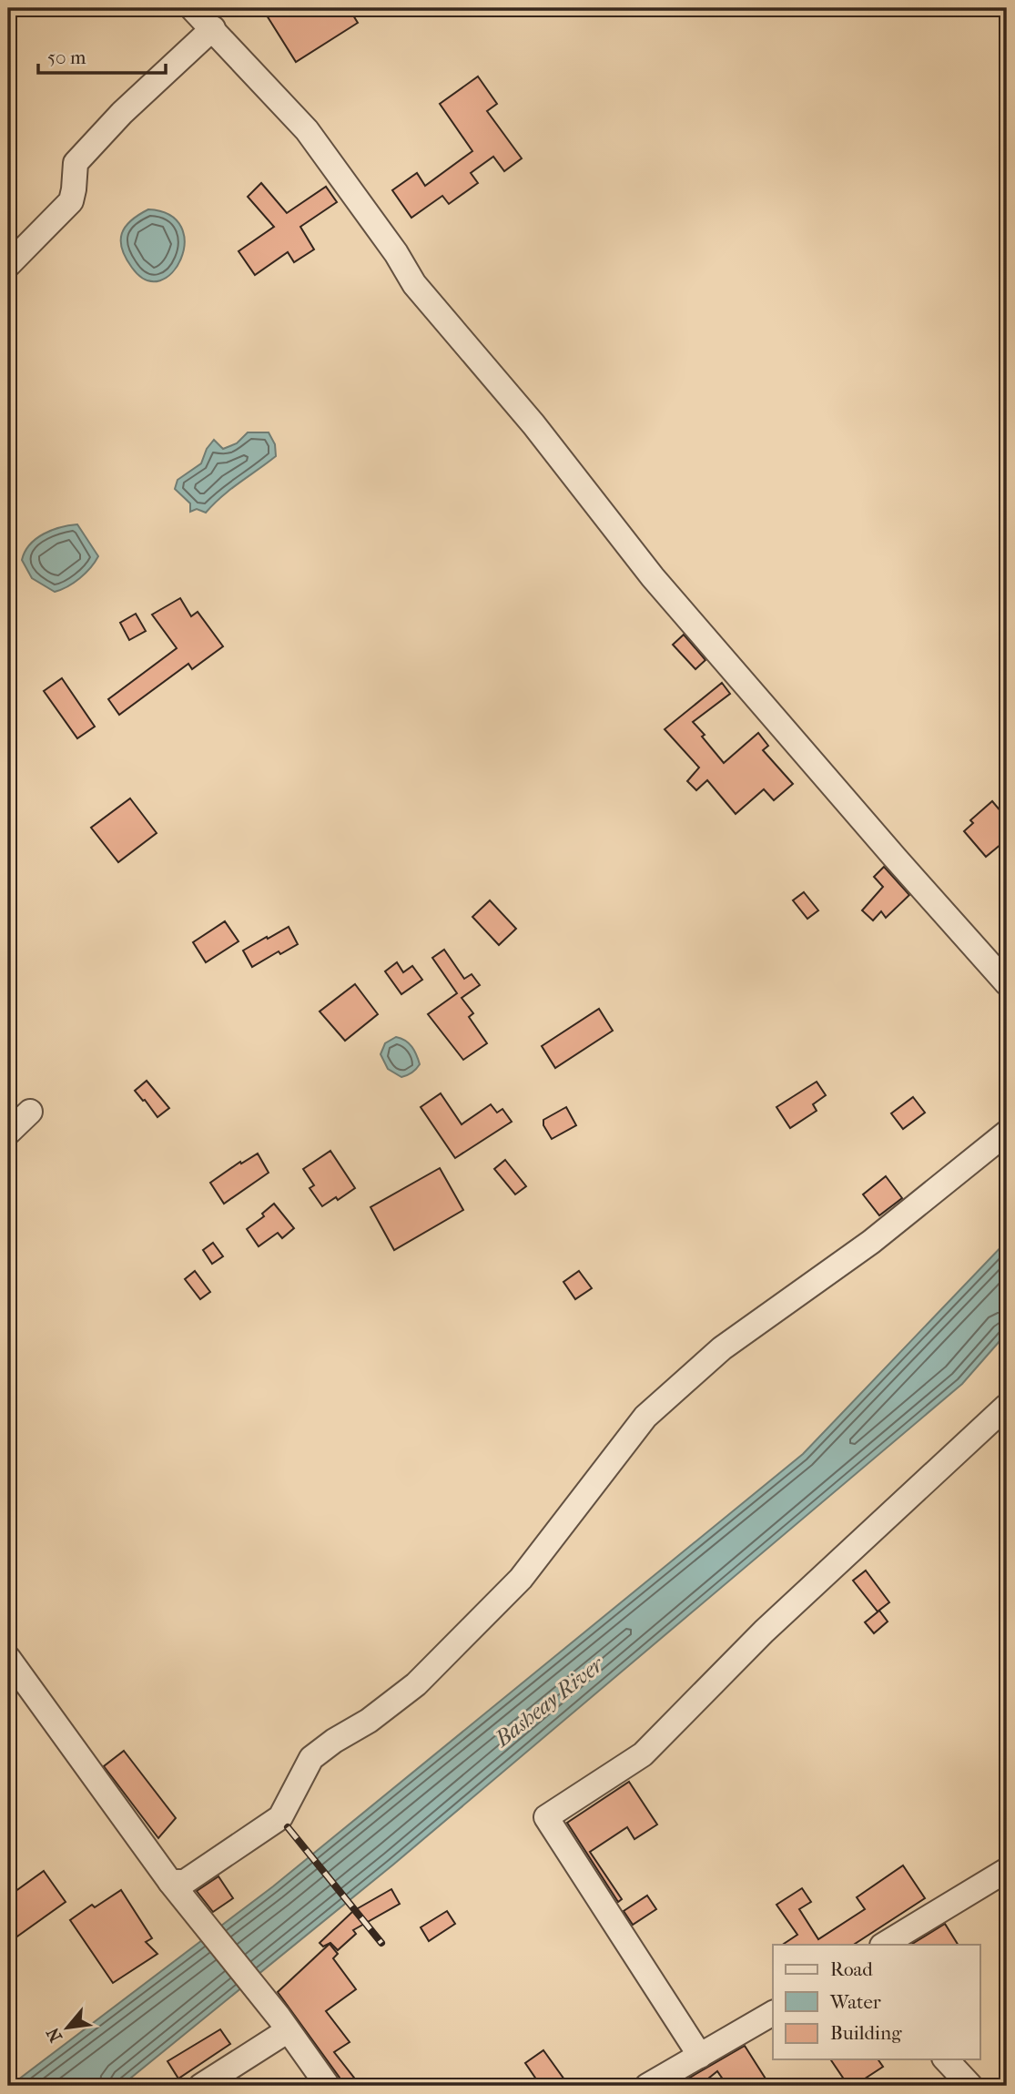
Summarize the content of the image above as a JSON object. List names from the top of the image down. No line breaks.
{"water":["Basheay River"],"legend":["Road","Water","Building"],"scale_bar":"50 m","north":"bottom left"}
